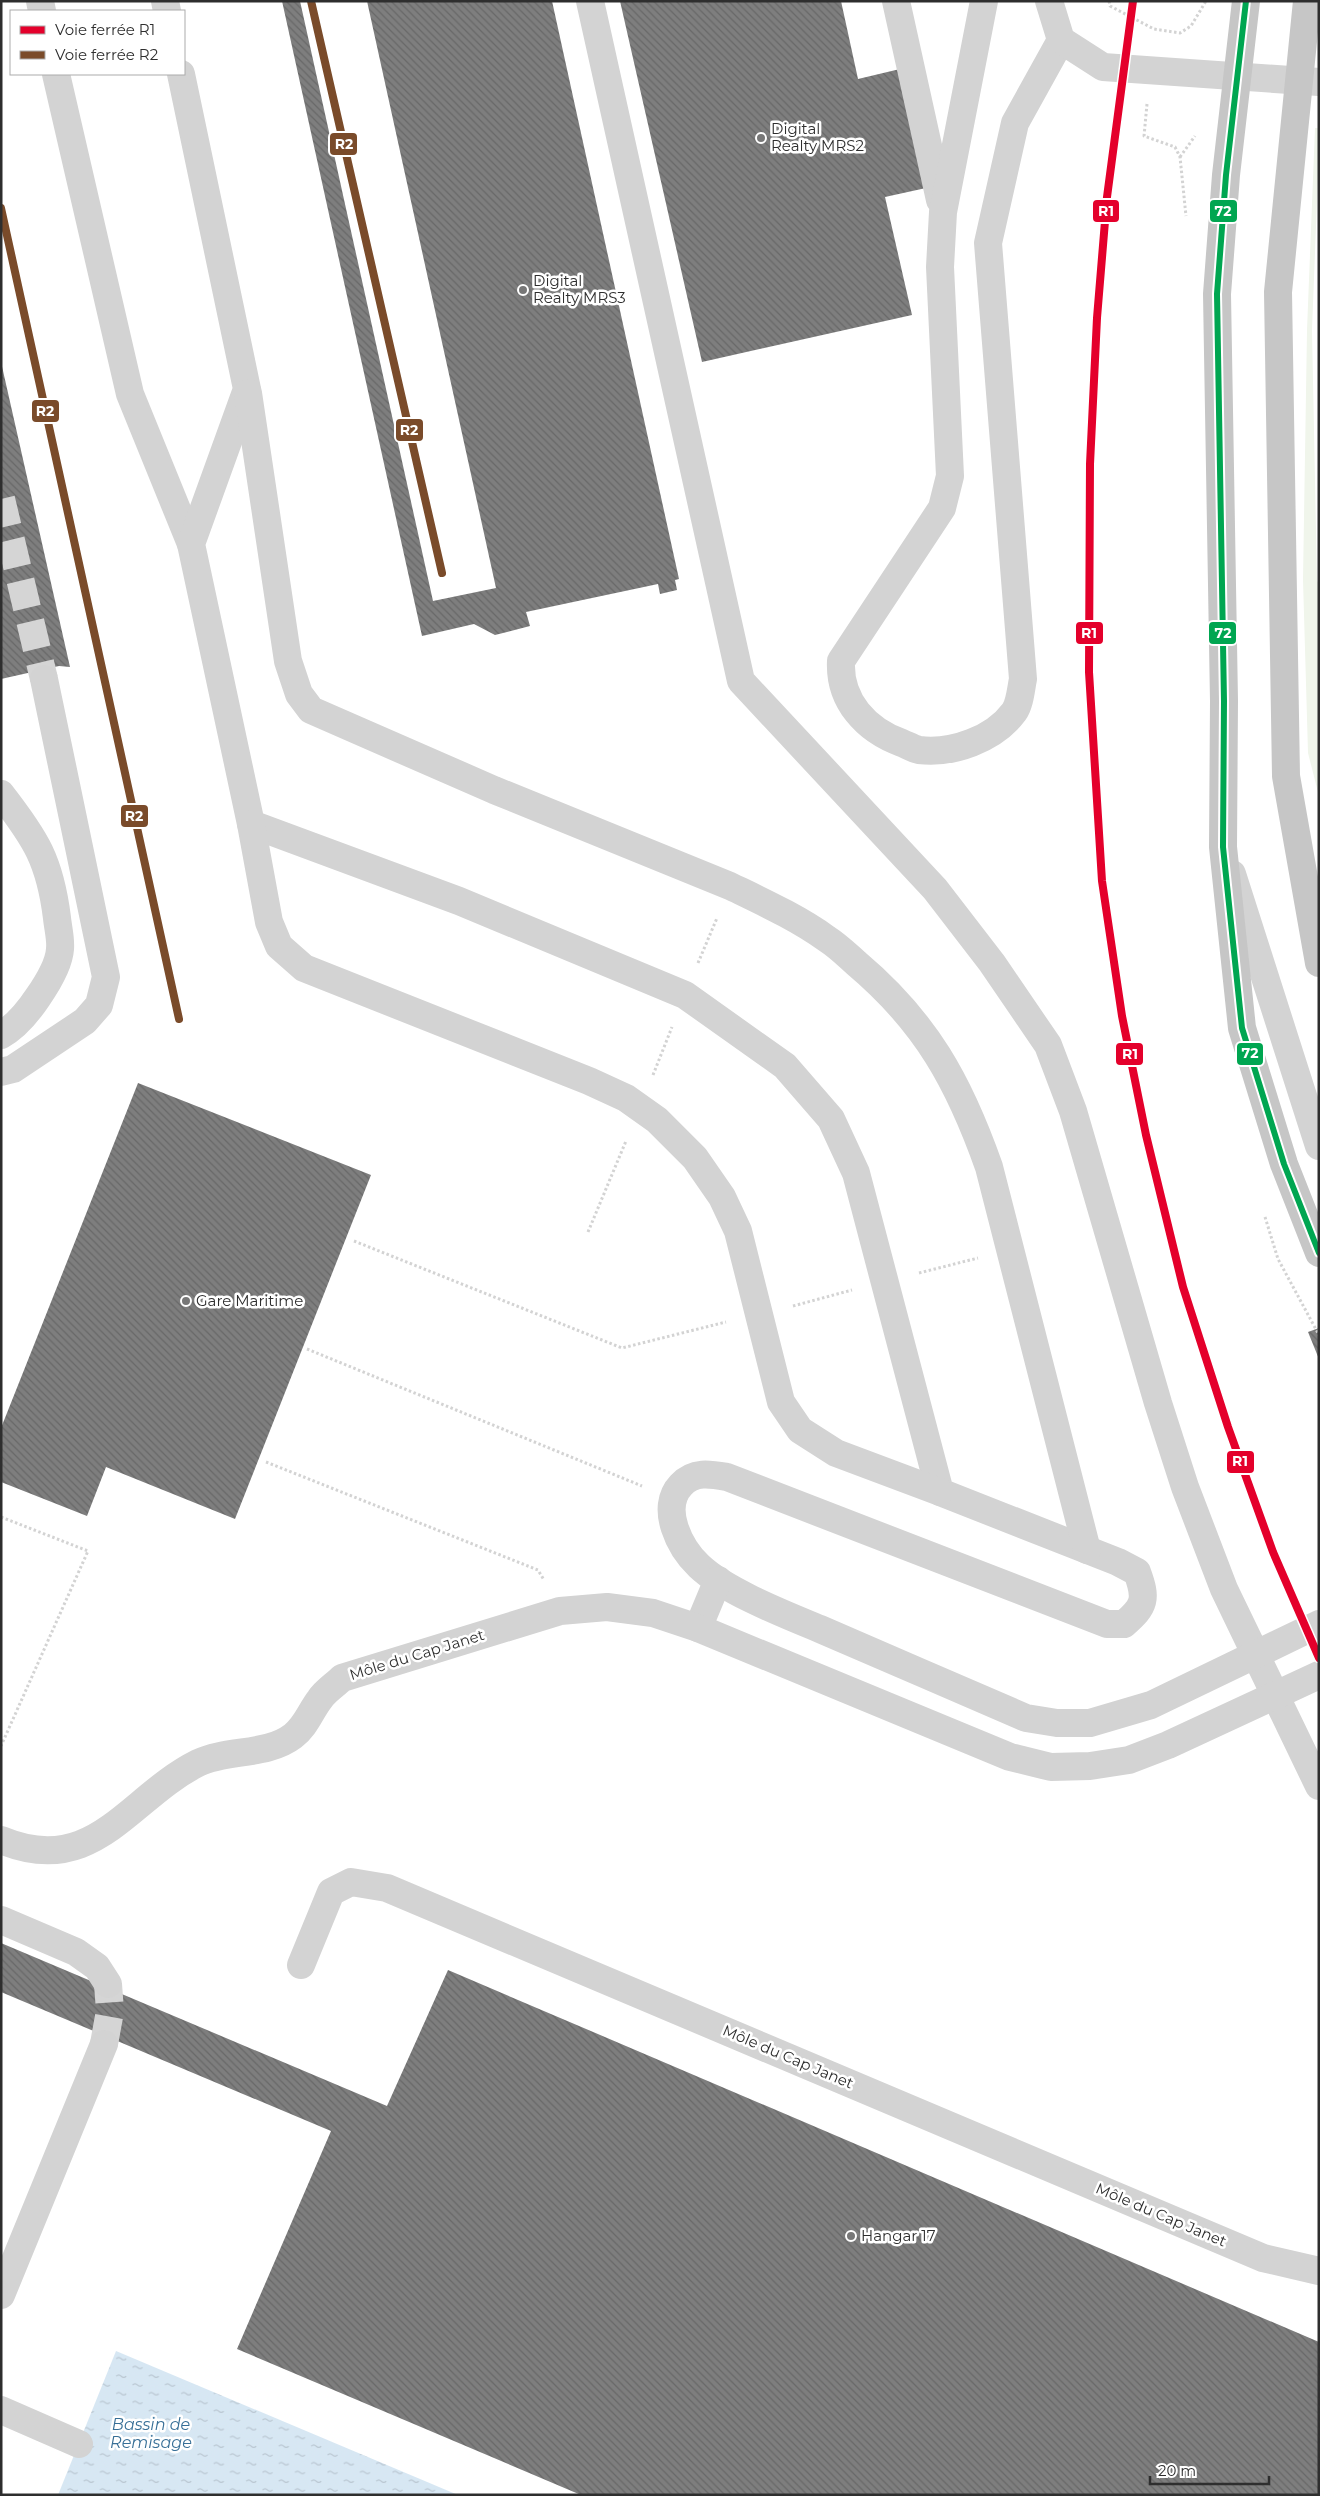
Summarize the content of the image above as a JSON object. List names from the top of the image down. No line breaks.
{"streets":{"street":["Môle du Cap Janet"]},"water":["Bassin de Remisage"],"places":["Digital Realty MRS2","Digital Realty MRS3","Gare Maritime","Hangar 17"],"lines":["rail line R1","rail line R2","transit line 72"],"legend":["Voie ferrée R1","Voie ferrée R2"],"scale_bar":"20 m"}
